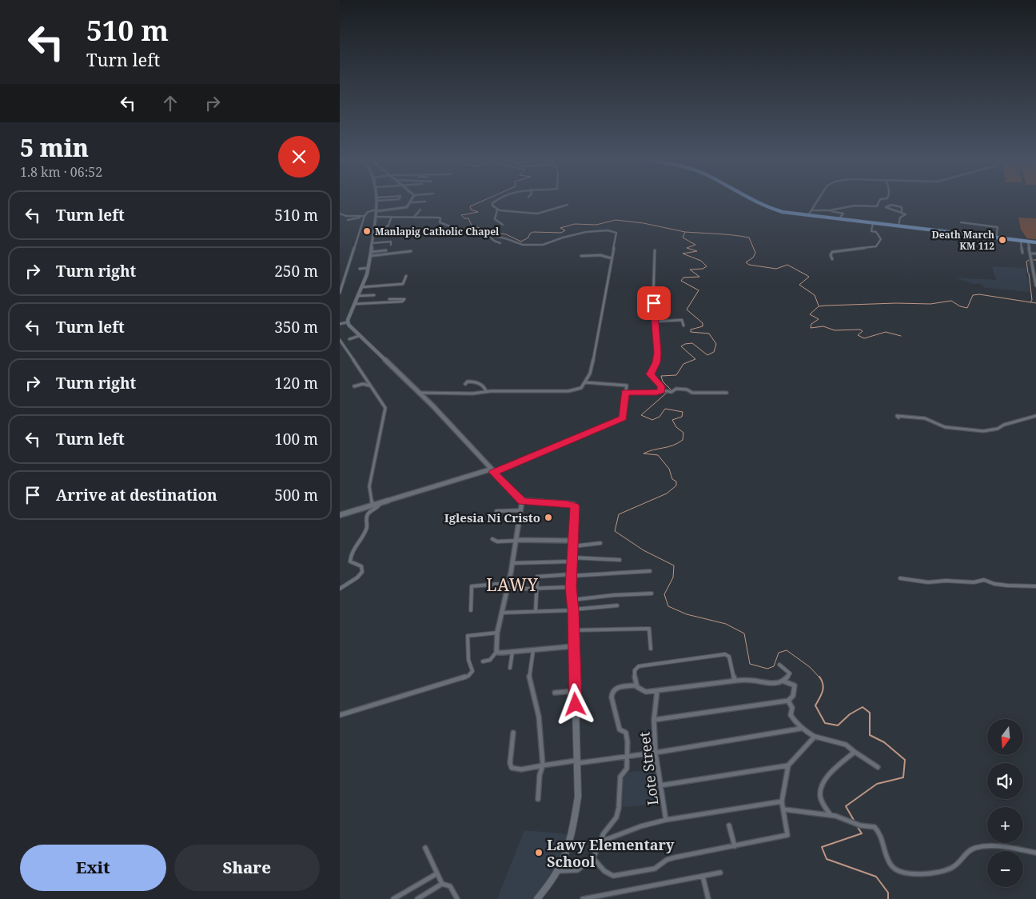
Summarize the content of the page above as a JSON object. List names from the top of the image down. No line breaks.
{"streets":{"street":["Lote Street"]},"districts":["LAWY"],"places":["Manlapig Catholic Chapel","Death March KM 112","Iglesia Ni Cristo","Lawy Elementary School"],"north":"bottom","page":{"turn":["510 m","Turn left"],"heading":["5 min","1.8 km · 06:52"],"list":[{"name":"Turn left","value":"510 m"},{"name":"Turn right","value":"250 m"},{"name":"Turn left","value":"350 m"},{"name":"Turn right","value":"120 m"},{"name":"Turn left","value":"100 m"},{"name":"Arrive at destination","value":"500 m"}],"map_buttons":["+","−"],"buttons":["Exit","Share"]}}
